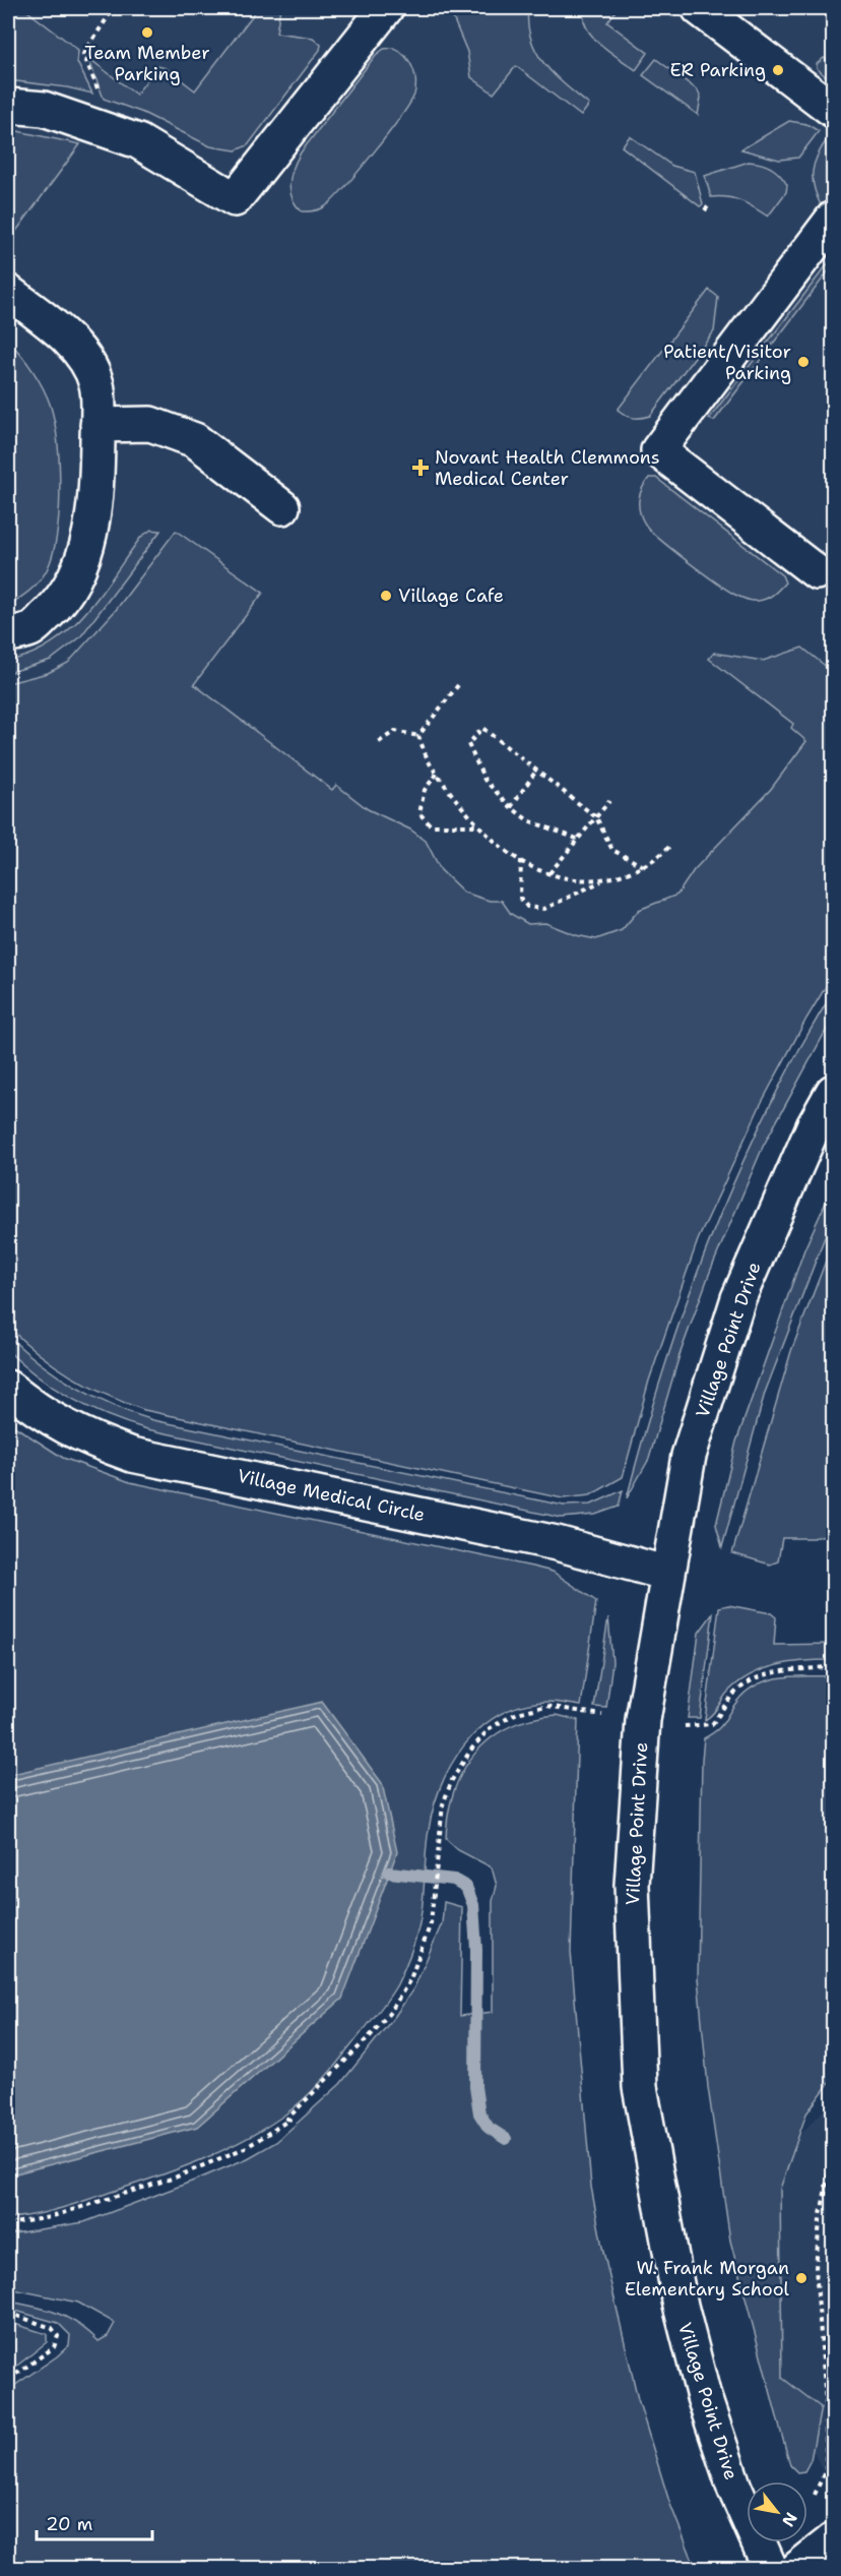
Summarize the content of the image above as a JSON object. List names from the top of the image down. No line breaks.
{"streets":{"street":["Village Point Drive","Village Medical Circle"]},"crossings":[["Village Point Drive","Village Medical Circle"]],"places":{"other":["Team Member Parking","ER Parking","Patient/Visitor Parking","Village Cafe","W. Frank Morgan Elementary School"],"health":["Novant Health Clemmons Medical Center"]},"scale_bar":"20 m","north":"bottom right"}
